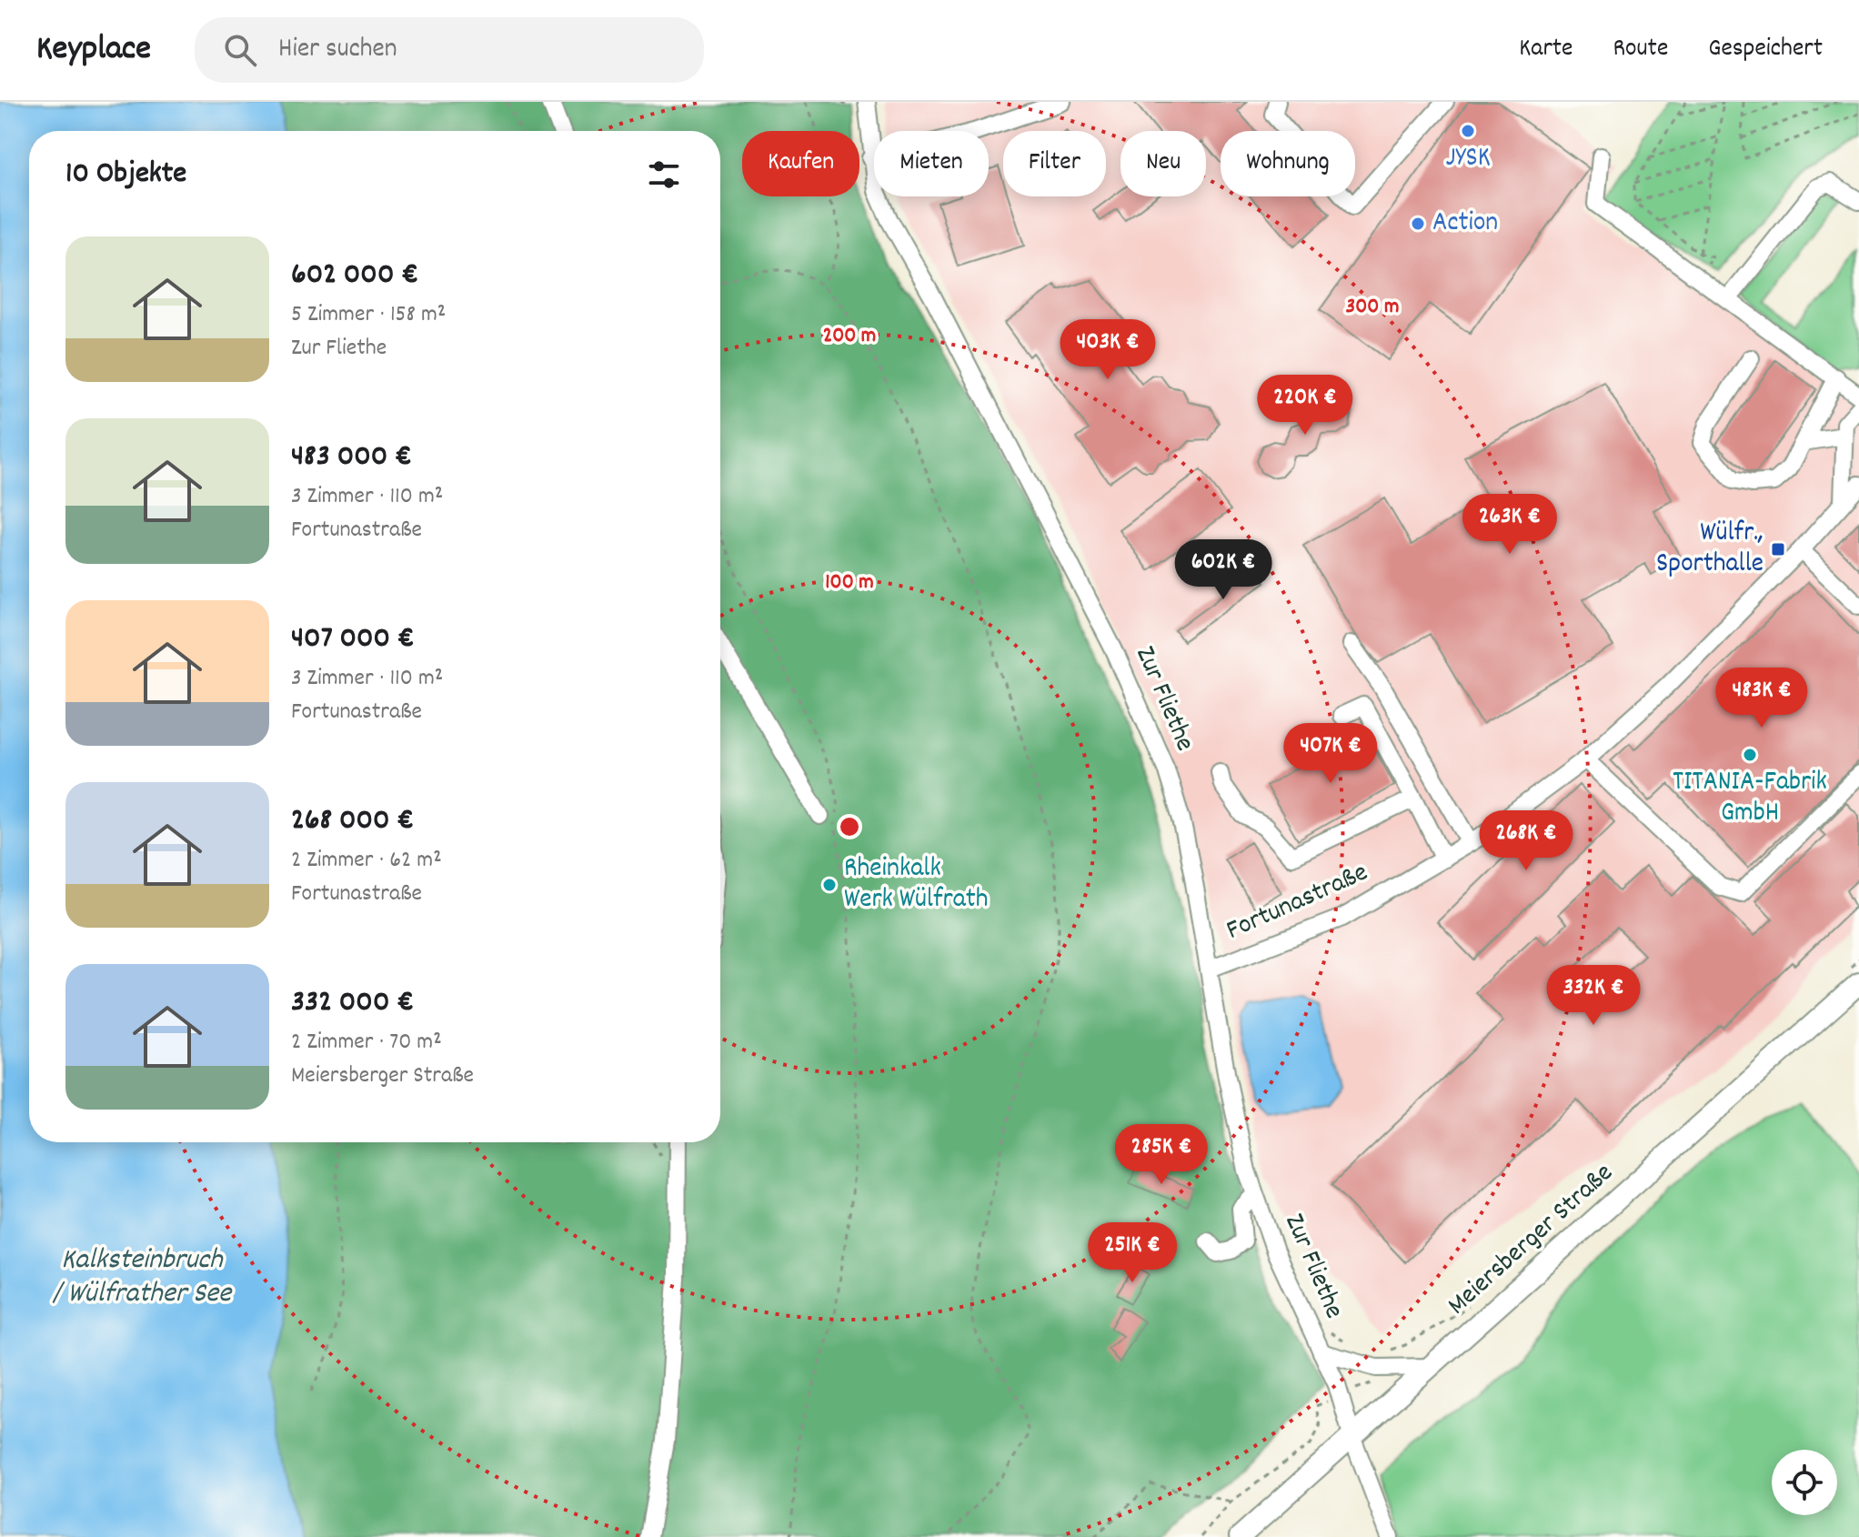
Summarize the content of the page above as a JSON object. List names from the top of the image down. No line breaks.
{"streets":{"main road":["Meiersberger Straße"],"street":["Zur Fliethe","Fortunastraße"]},"crossings":[["Zur Fliethe","Fortunastraße"],["Zur Fliethe","Meiersberger Straße"]],"water":["Kalksteinbruch / Wülfrather See"],"places":{"other":["JYSK","Action","TITANIA-Fabrik GmbH","Rheinkalk Werk Wülfrath"],"transit":["Wülfr., Sporthalle"]},"page":{"header":"Keyplace","search":"Hier suchen","nav":["Karte","Route","Gespeichert"],"chip":["Kaufen","Mieten","Filter","Neu","Wohnung"],"heading":"10 Objekte","list":[{"name":"602 000 €","note":"5 Zimmer · 158 m² · Zur Fliethe"},{"name":"483 000 €","note":"3 Zimmer · 110 m² · Fortunastraße"},{"name":"407 000 €","note":"3 Zimmer · 110 m² · Fortunastraße"},{"name":"268 000 €","note":"2 Zimmer · 62 m² · Fortunastraße"},{"name":"332 000 €","note":"2 Zimmer · 70 m² · Meiersberger Straße"}],"price":["403K €","220K €","263K €","602K €","483K €","407K €","268K €","332K €","285K €","251K €"]},"rings":["300 m","200 m","100 m"]}
